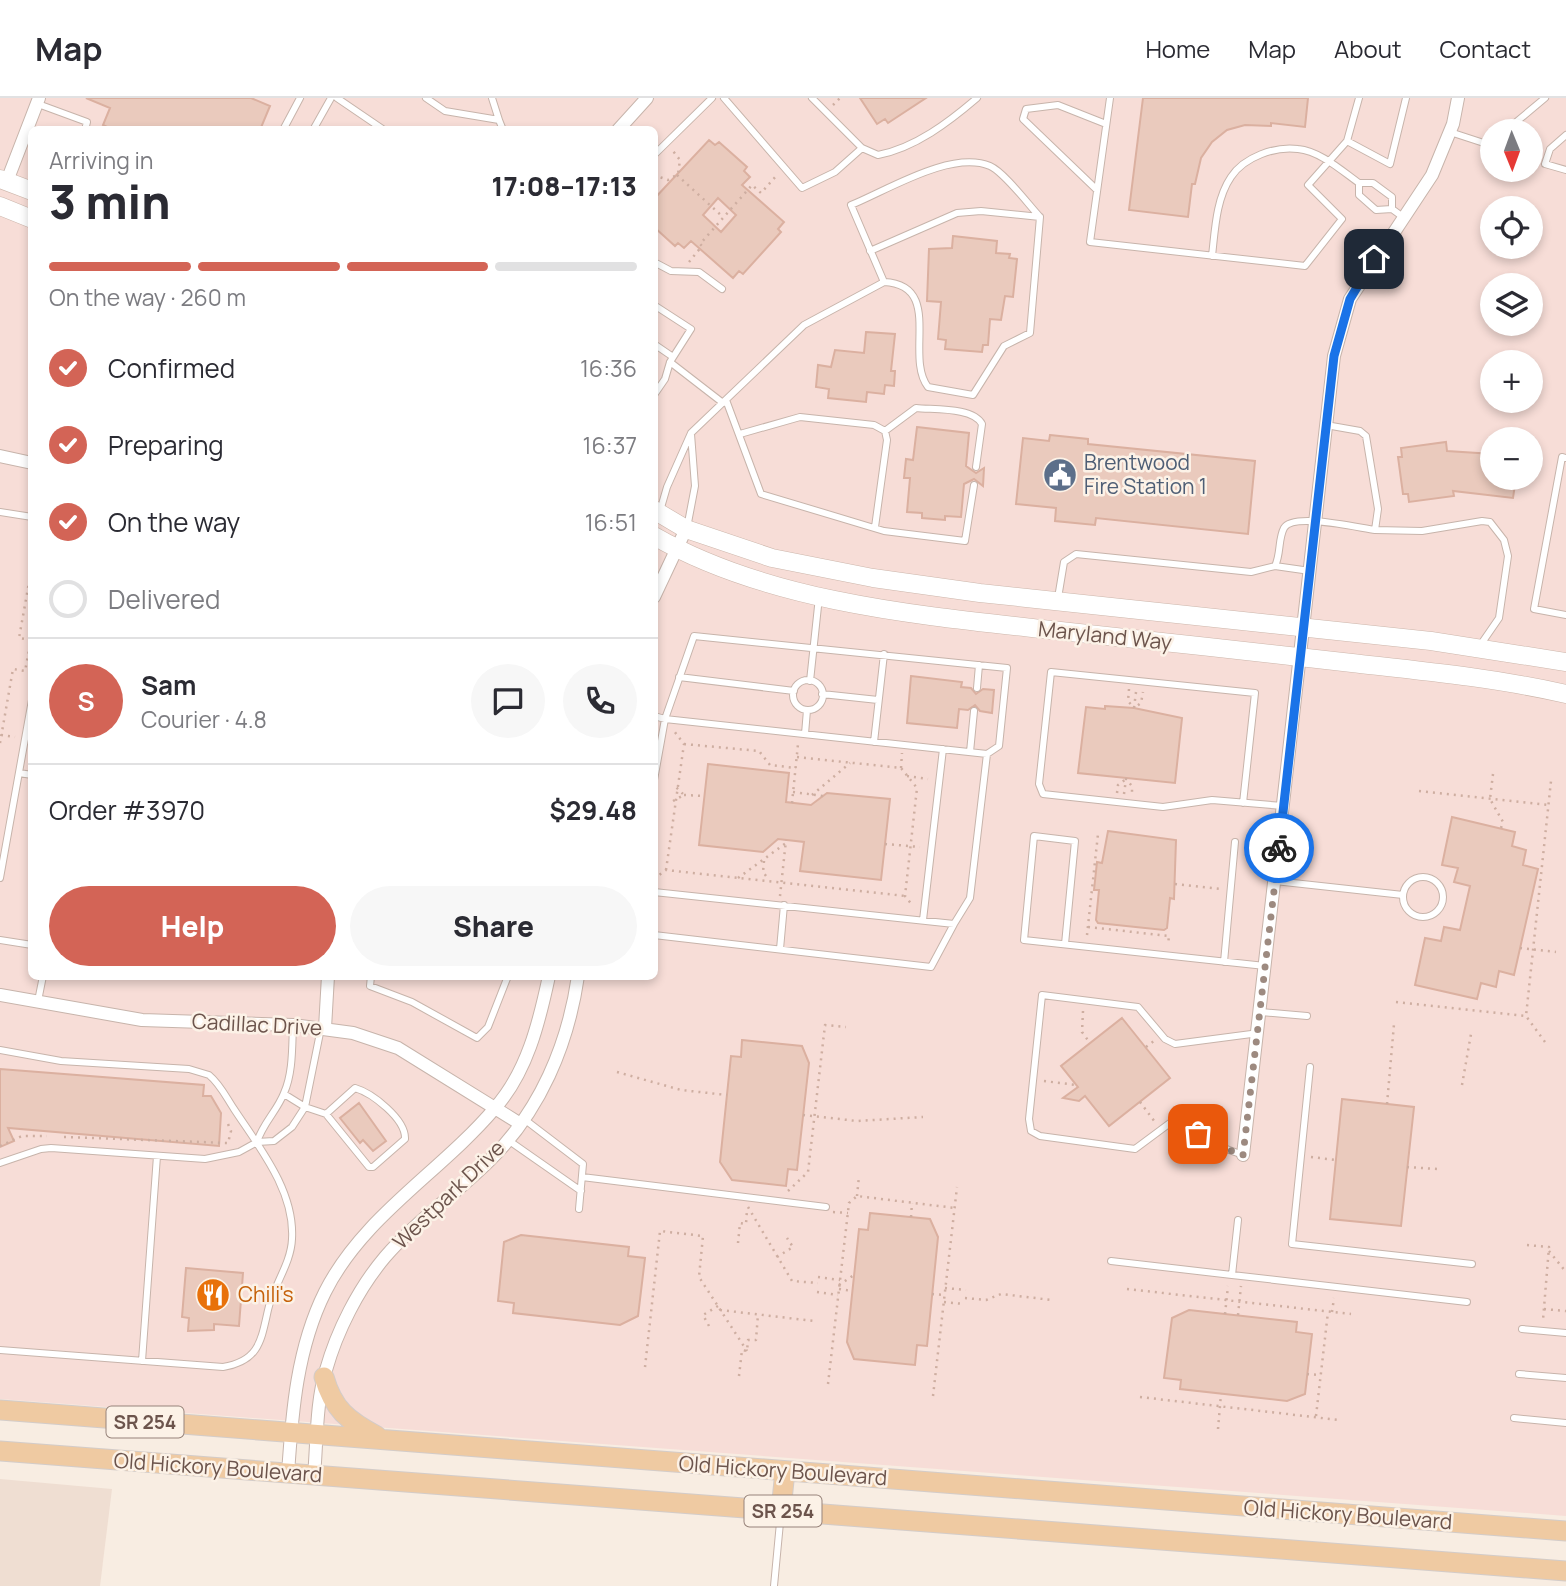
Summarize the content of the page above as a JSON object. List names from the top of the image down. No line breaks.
{"streets":{"main road":["Maryland Way","SR 254","Old Hickory Boulevard"],"street":["Cadillac Drive","Westpark Drive"]},"crossings":[["Cadillac Drive","Westpark Drive"],["Westpark Drive","Old Hickory Boulevard"]],"places":{"public building":["Brentwood Fire Station 1"],"restaurant":["Chili's"]},"north":"bottom","page":{"header":"Map","nav":["Home","Map","About","Contact"],"map_buttons":["+","−"],"heading":["3 min","Arriving in","17:08–17:13"],"panel":["Sam","Courier · 4.8","Order #3970","$29.48"],"bar":"On the way · 260 m","list":[["Confirmed","16:36"],["Preparing","16:37"],["On the way","16:51"],"Delivered"],"round":"S","buttons":["Help","Share"]}}
